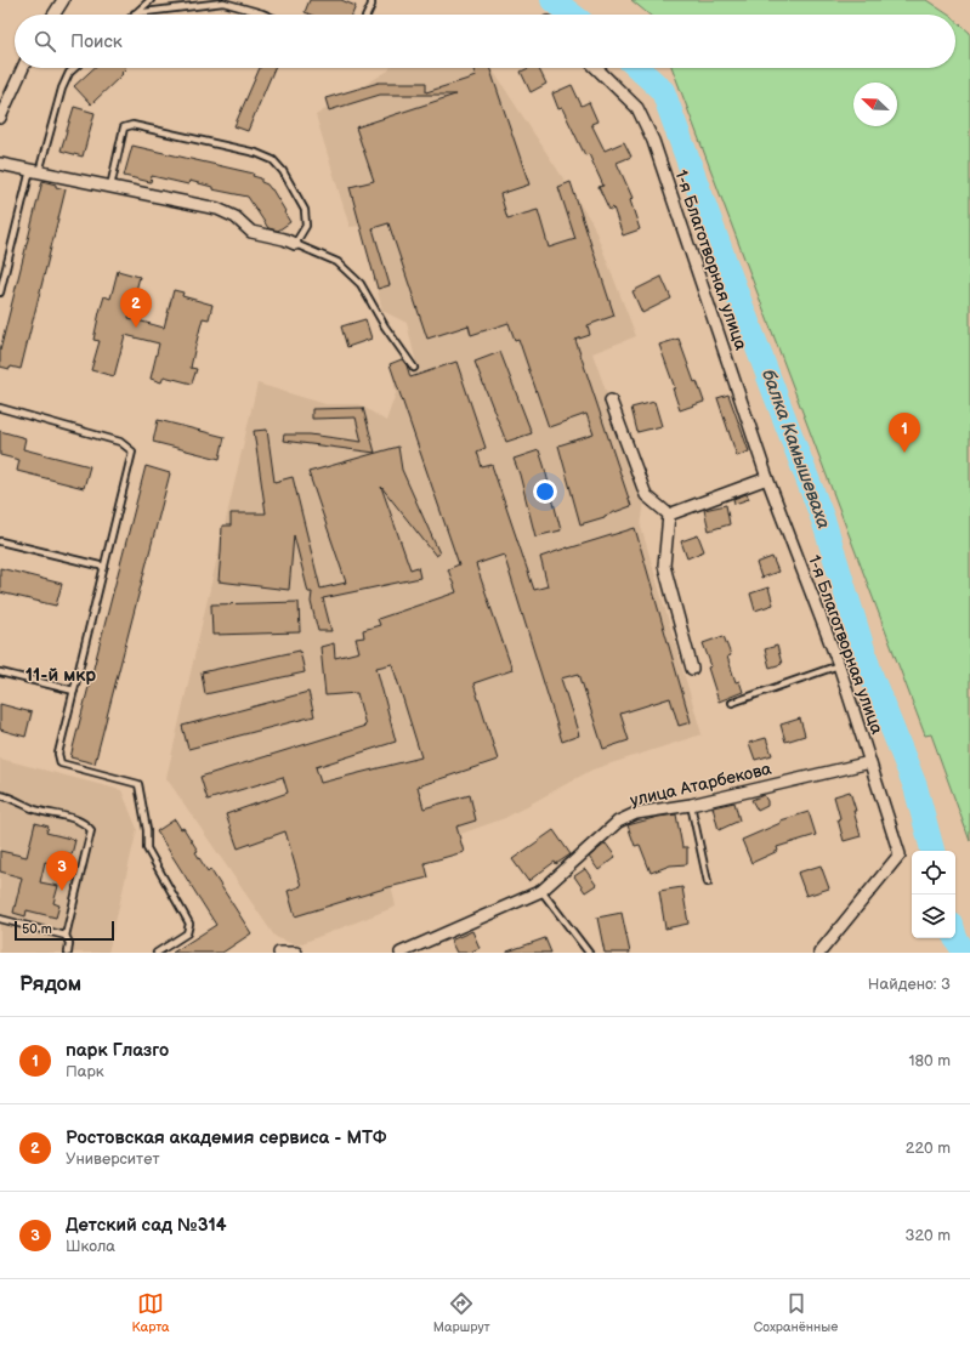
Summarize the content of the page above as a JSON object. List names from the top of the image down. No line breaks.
{"streets":{"street":["1-я Благотворная улица","улица Атарбекова"]},"crossings":[["1-я Благотворная улица","улица Атарбекова"]],"districts":["11-й мкр"],"water":["балка Камышеваха"],"scale_bar":"50 m","north":"top left","page":{"search":"Поиск","pins":["2","1","3"],"scale":"50 m","heading":["Рядом","Найдено: 3"],"list":[{"mark":"1","name":"парк Глазго","note":"Парк","value":"180 m"},{"mark":"2","name":"Ростовская академия сервиса - МТФ","note":"Университет","value":"220 m"},{"mark":"3","name":"Детский сад №314","note":"Школа","value":"320 m"}],"nav":["Карта","Маршрут","Сохранённые"]}}
